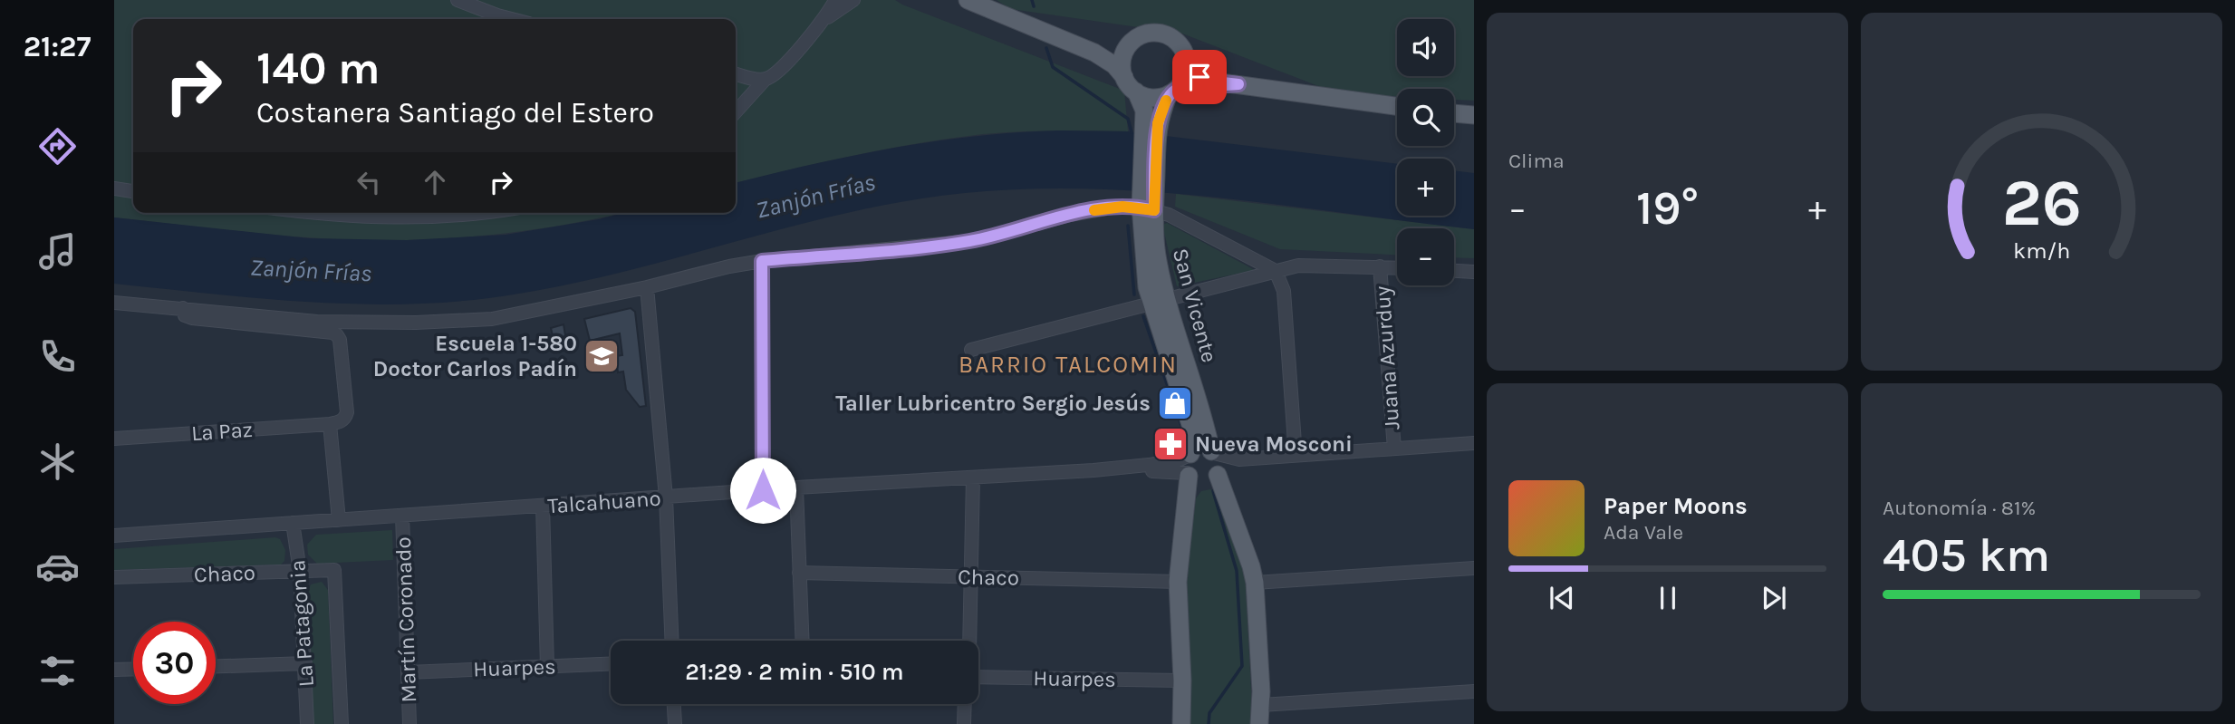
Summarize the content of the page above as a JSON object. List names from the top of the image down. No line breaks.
{"streets":{"main road":["San Vicente"],"street":["Juana Azurduy","La Paz","Talcahuano","Chaco","Martín Coronado","La Patagonia","Huarpes"]},"crossings":[["San Vicente","Talcahuano"],["San Vicente","Chaco"],["San Vicente","Huarpes"],["Talcahuano","Martín Coronado"],["Talcahuano","La Patagonia"],["Chaco","La Patagonia"],["Martín Coronado","Huarpes"]],"districts":["BARRIO TALCOMIN"],"water":["Zanjón Frías"],"places":{"school or university":["Escuela 1-580 Doctor Carlos Padín"],"shop":["Taller Lubricentro Sergio Jesús"],"pharmacy":["Nueva Mosconi"]},"page":{"tabs":"21:27","tile":["Clima",["Autonomía · 81%","405 km"]],"map_buttons":["+","−"],"turn":["140 m","Costanera Santiago del Estero"],"heat":["−","19°","+"],"song":["Paper Moons","Ada Vale"],"limit":"30","trip":"21:29 · 2 min · 510 m","gauge":["26","km/h"]}}
